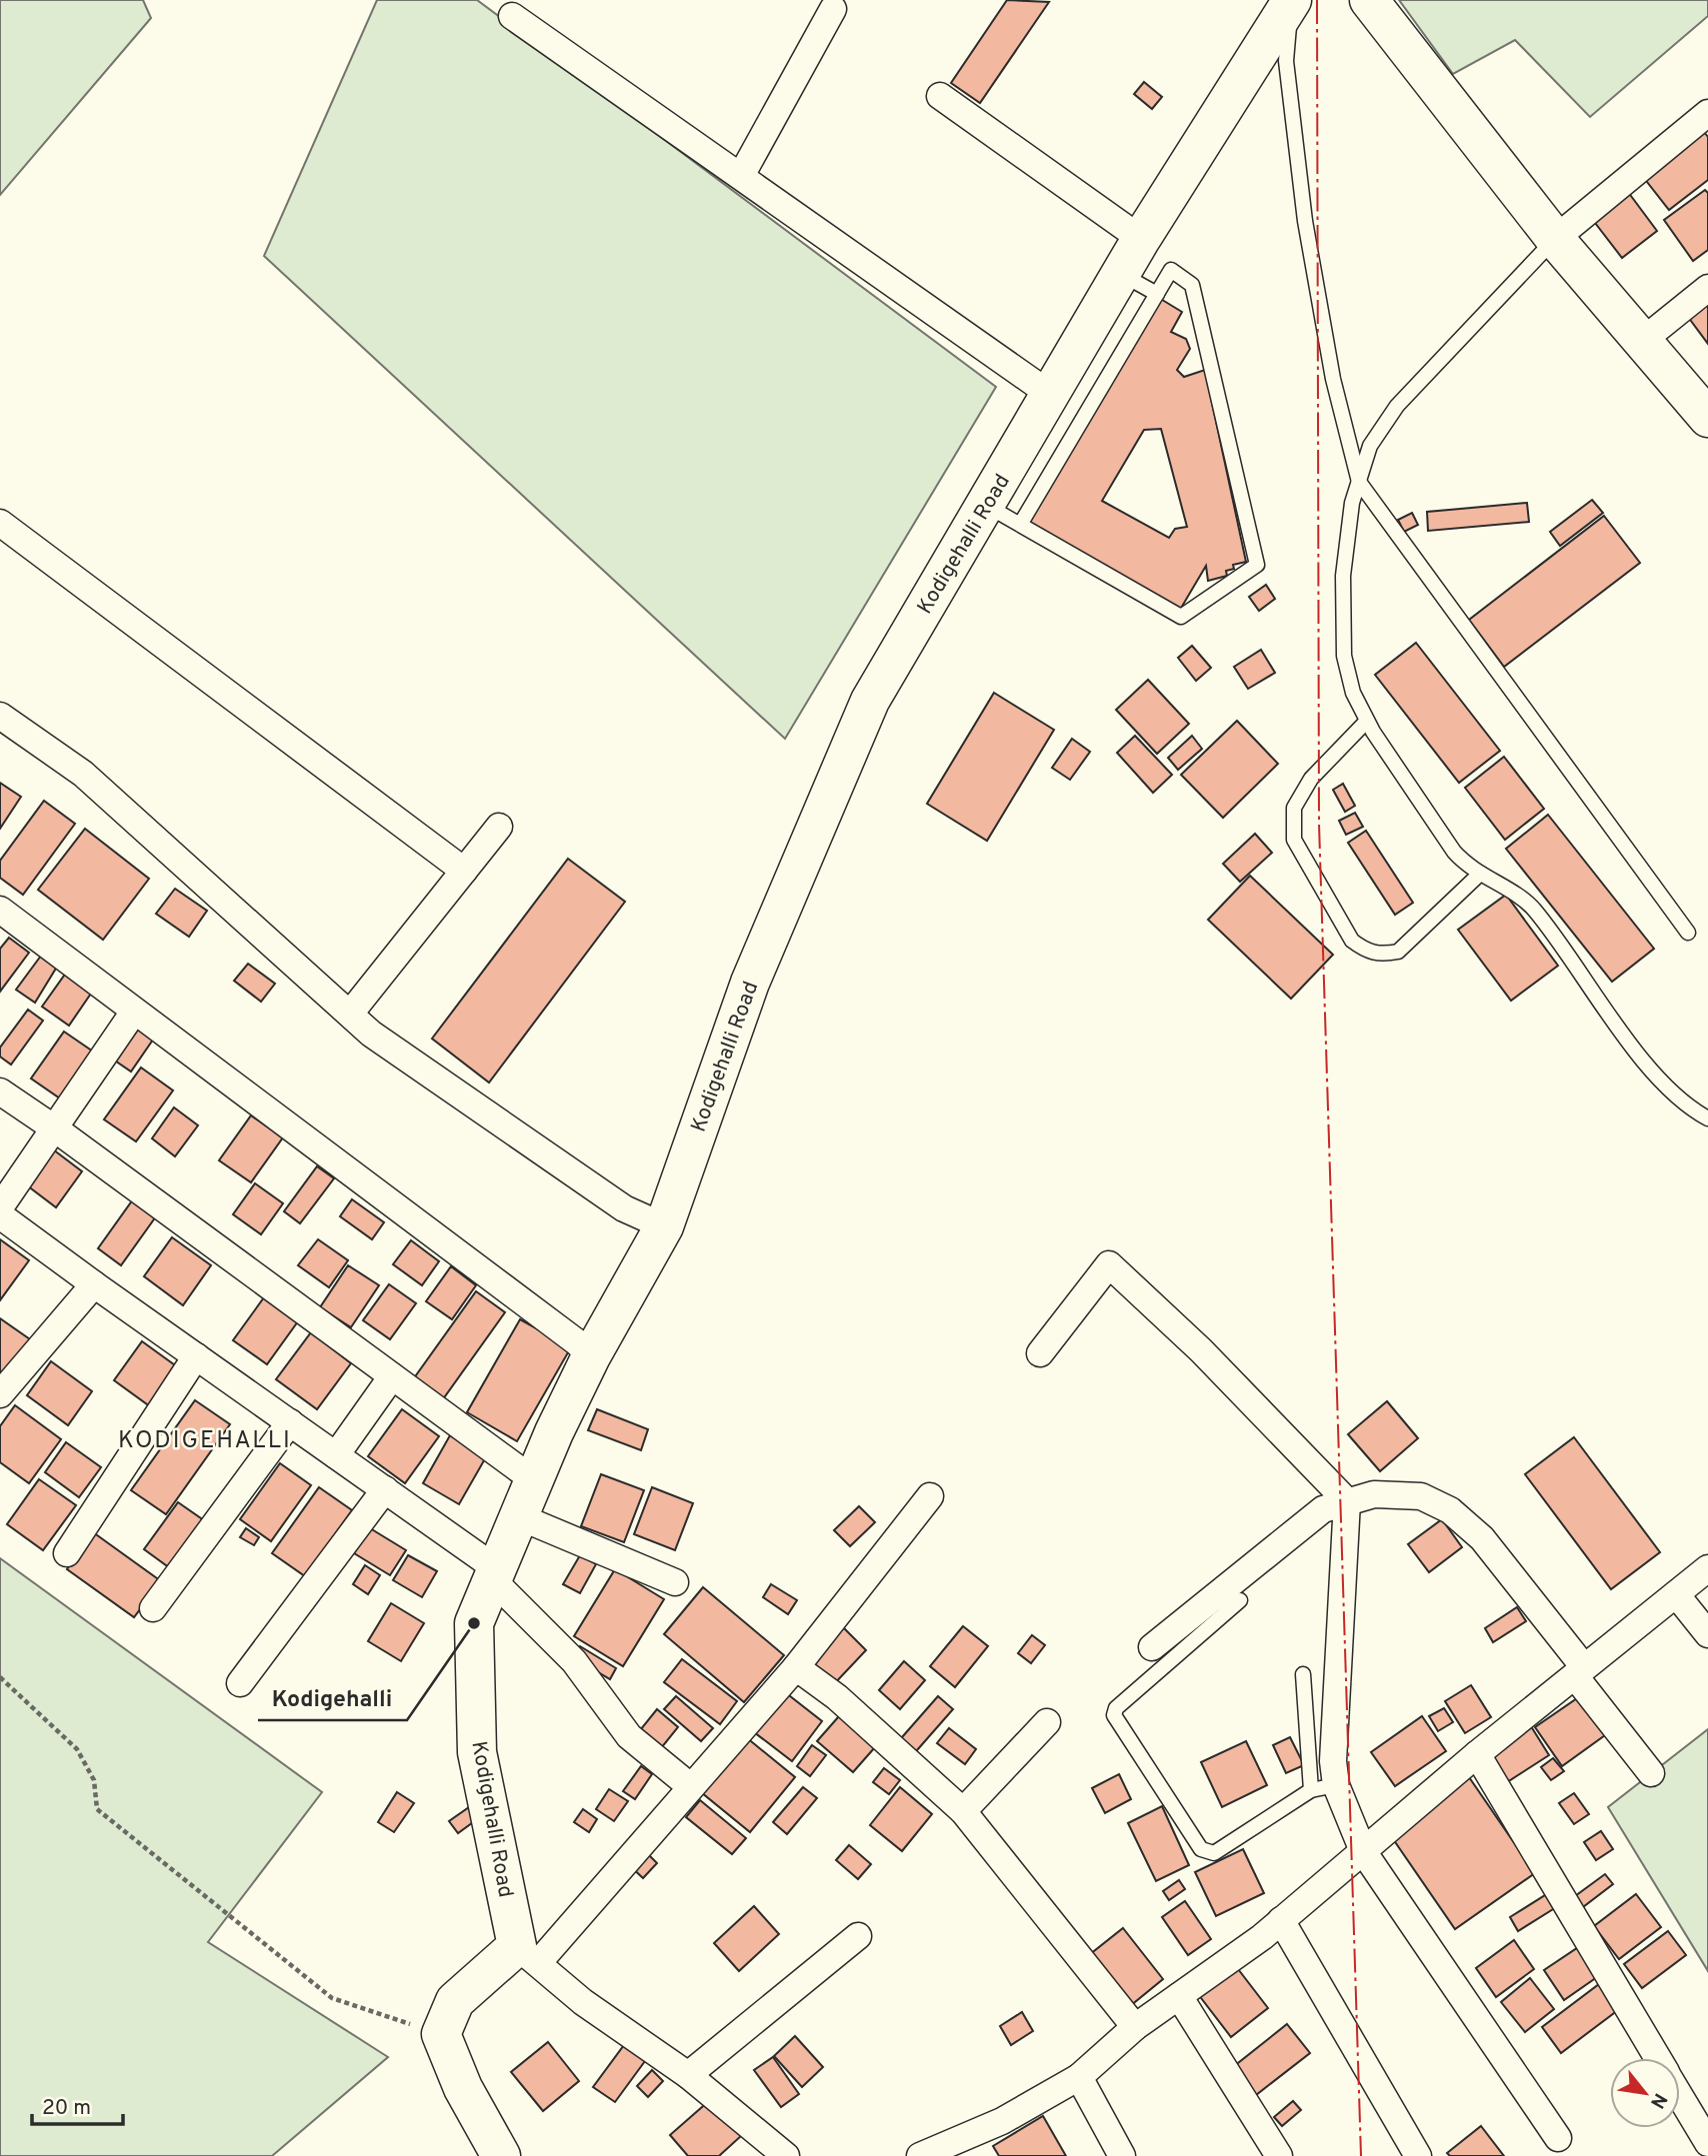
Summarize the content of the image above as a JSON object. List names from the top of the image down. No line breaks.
{"streets":{"street":["Kodigehalli Road"]},"districts":["KODIGEHALLI"],"places":["Kodigehalli"],"scale_bar":"20 m","north":"bottom right"}
